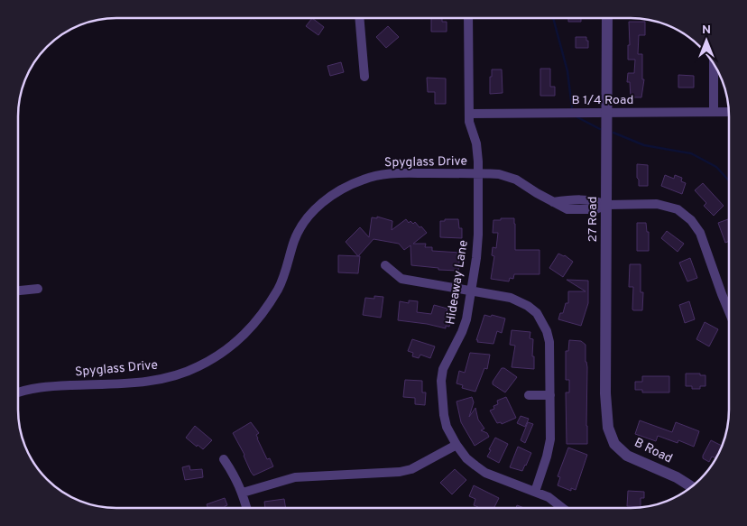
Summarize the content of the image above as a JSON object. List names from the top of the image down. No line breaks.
{"streets":{"street":["B 1/4 Road","Spyglass Drive","27 Road","Hideaway Lane","B Road"]},"crossings":[["B 1/4 Road","27 Road"],["B 1/4 Road","Hideaway Lane"],["Spyglass Drive","27 Road"],["Spyglass Drive","Hideaway Lane"],["27 Road","B Road"]],"north":"top"}
